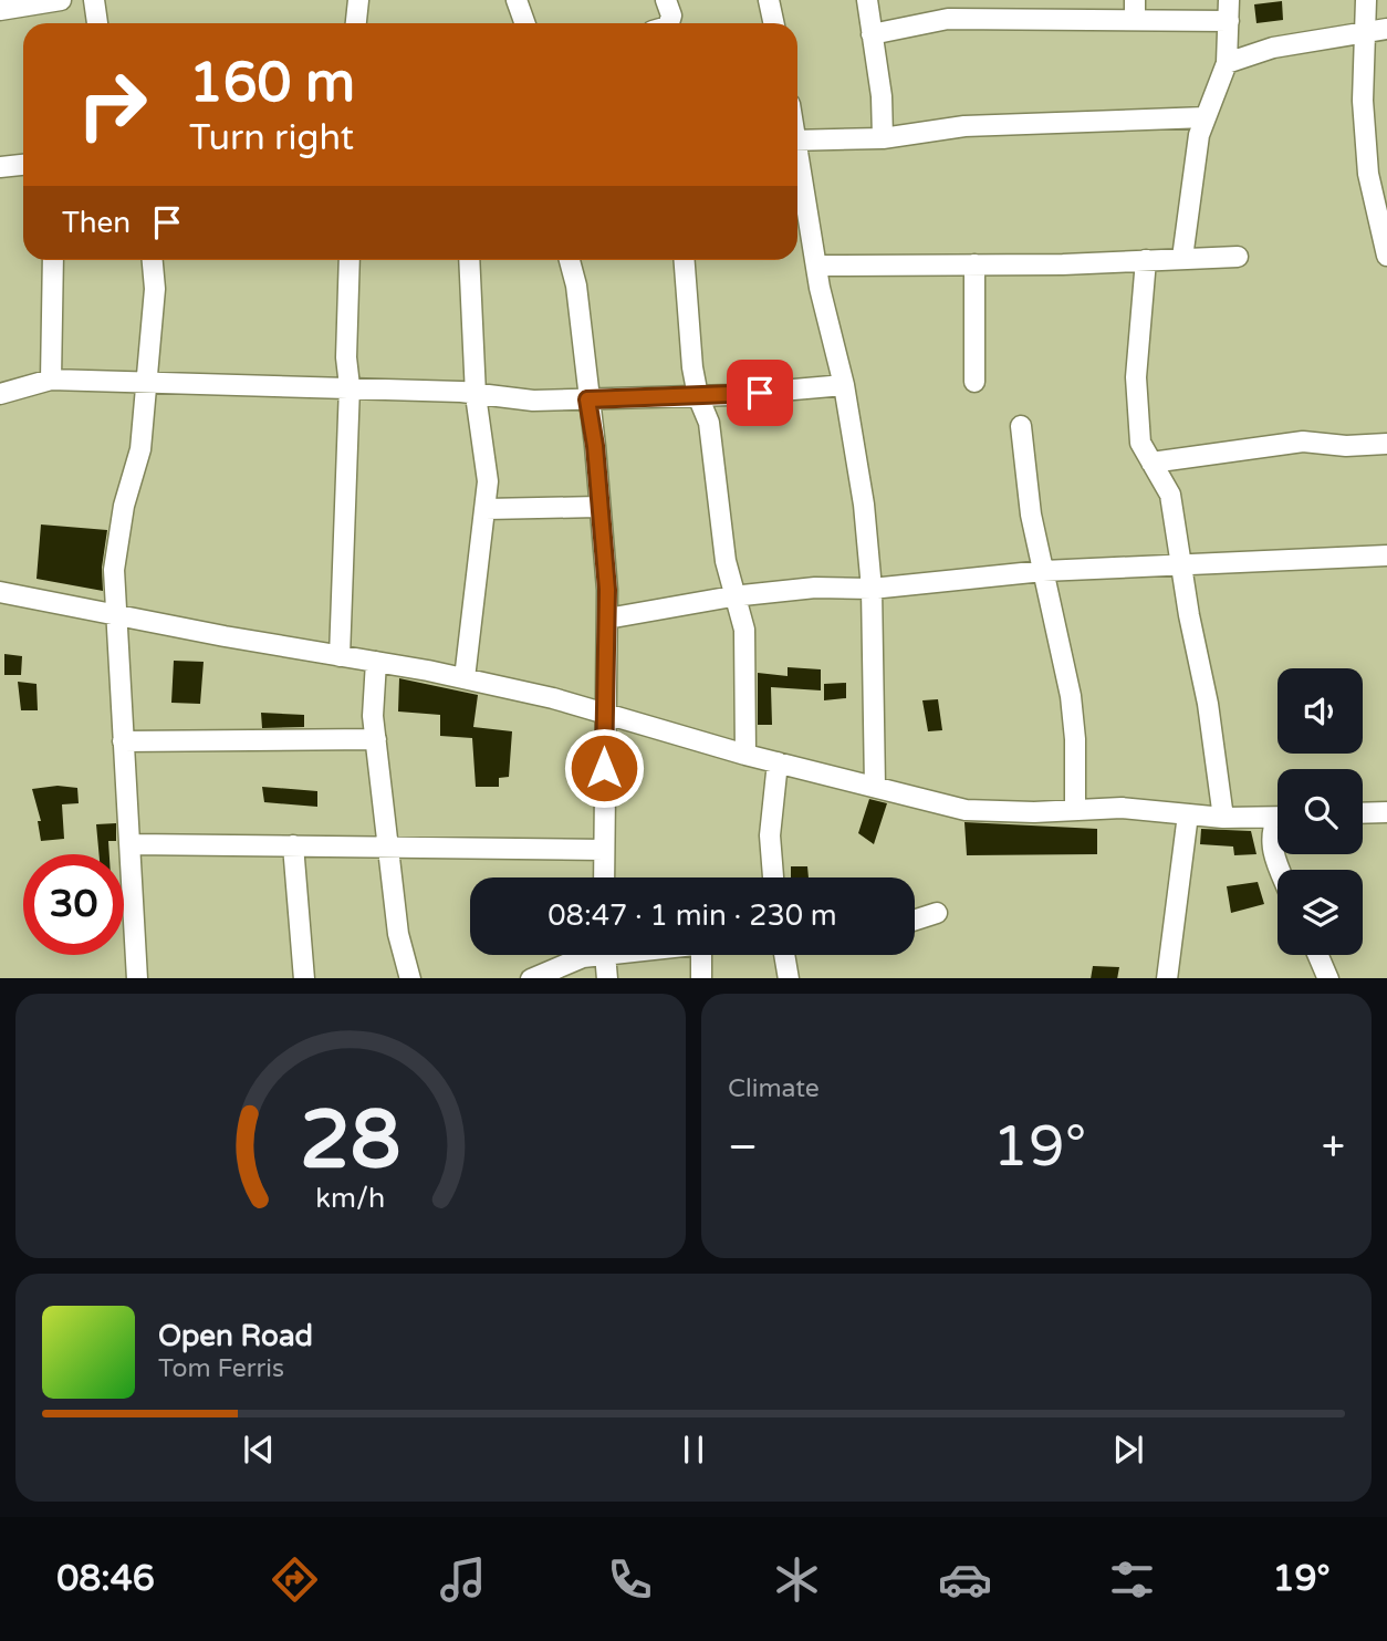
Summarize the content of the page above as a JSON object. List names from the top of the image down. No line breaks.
{"page":{"turn":["160 m","Turn right"],"then":"Then","limit":"30","trip":"08:47 · 1 min · 230 m","tile":"Climate","heat":["−","19°","+"],"song":["Open Road","Tom Ferris"],"tabs":["08:46","19°"],"gauge":["28","km/h"]}}
